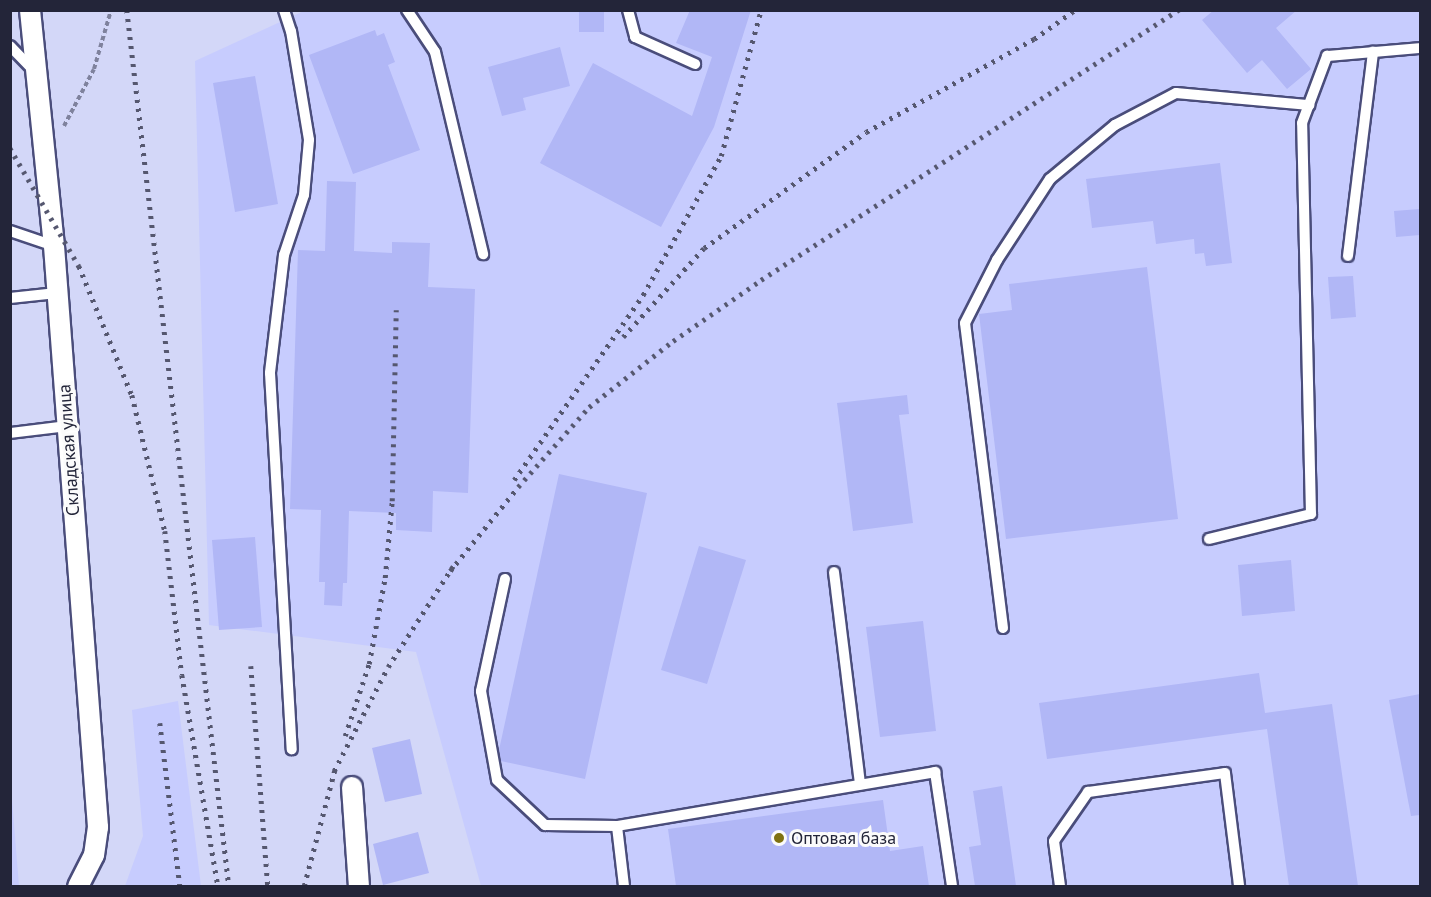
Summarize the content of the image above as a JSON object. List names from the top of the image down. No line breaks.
{"streets":{"street":["Складская улица"]},"places":["Оптовая база"]}
